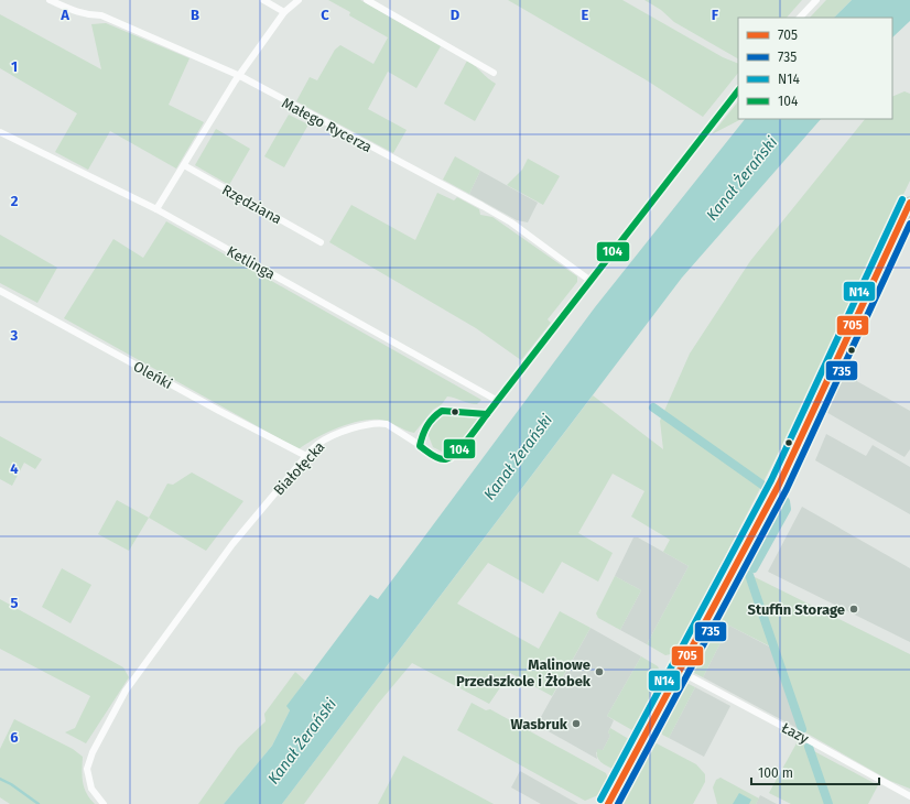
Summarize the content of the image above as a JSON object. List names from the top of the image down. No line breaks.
{"streets":{"street":["Małego Rycerza","Rzędziana","Ketlinga","Oleńki","Białołęcka","Łazy"]},"crossings":[["Małego Rycerza","Białołęcka"],["Ketlinga","Białołęcka"],["Oleńki","Białołęcka"]],"water":["Kanał Żerański"],"places":["Stuffin Storage","Malinowe Przedszkole i Żłobek","Wasbruk"],"lines":["transit line 104","transit line N14","transit line 705","transit line 735"],"legend":["705","735","N14","104"],"scale_bar":"100 m","grid":{"columns":["A","B","C","D","E","F"],"rows":["1","2","3","4","5","6"]}}
